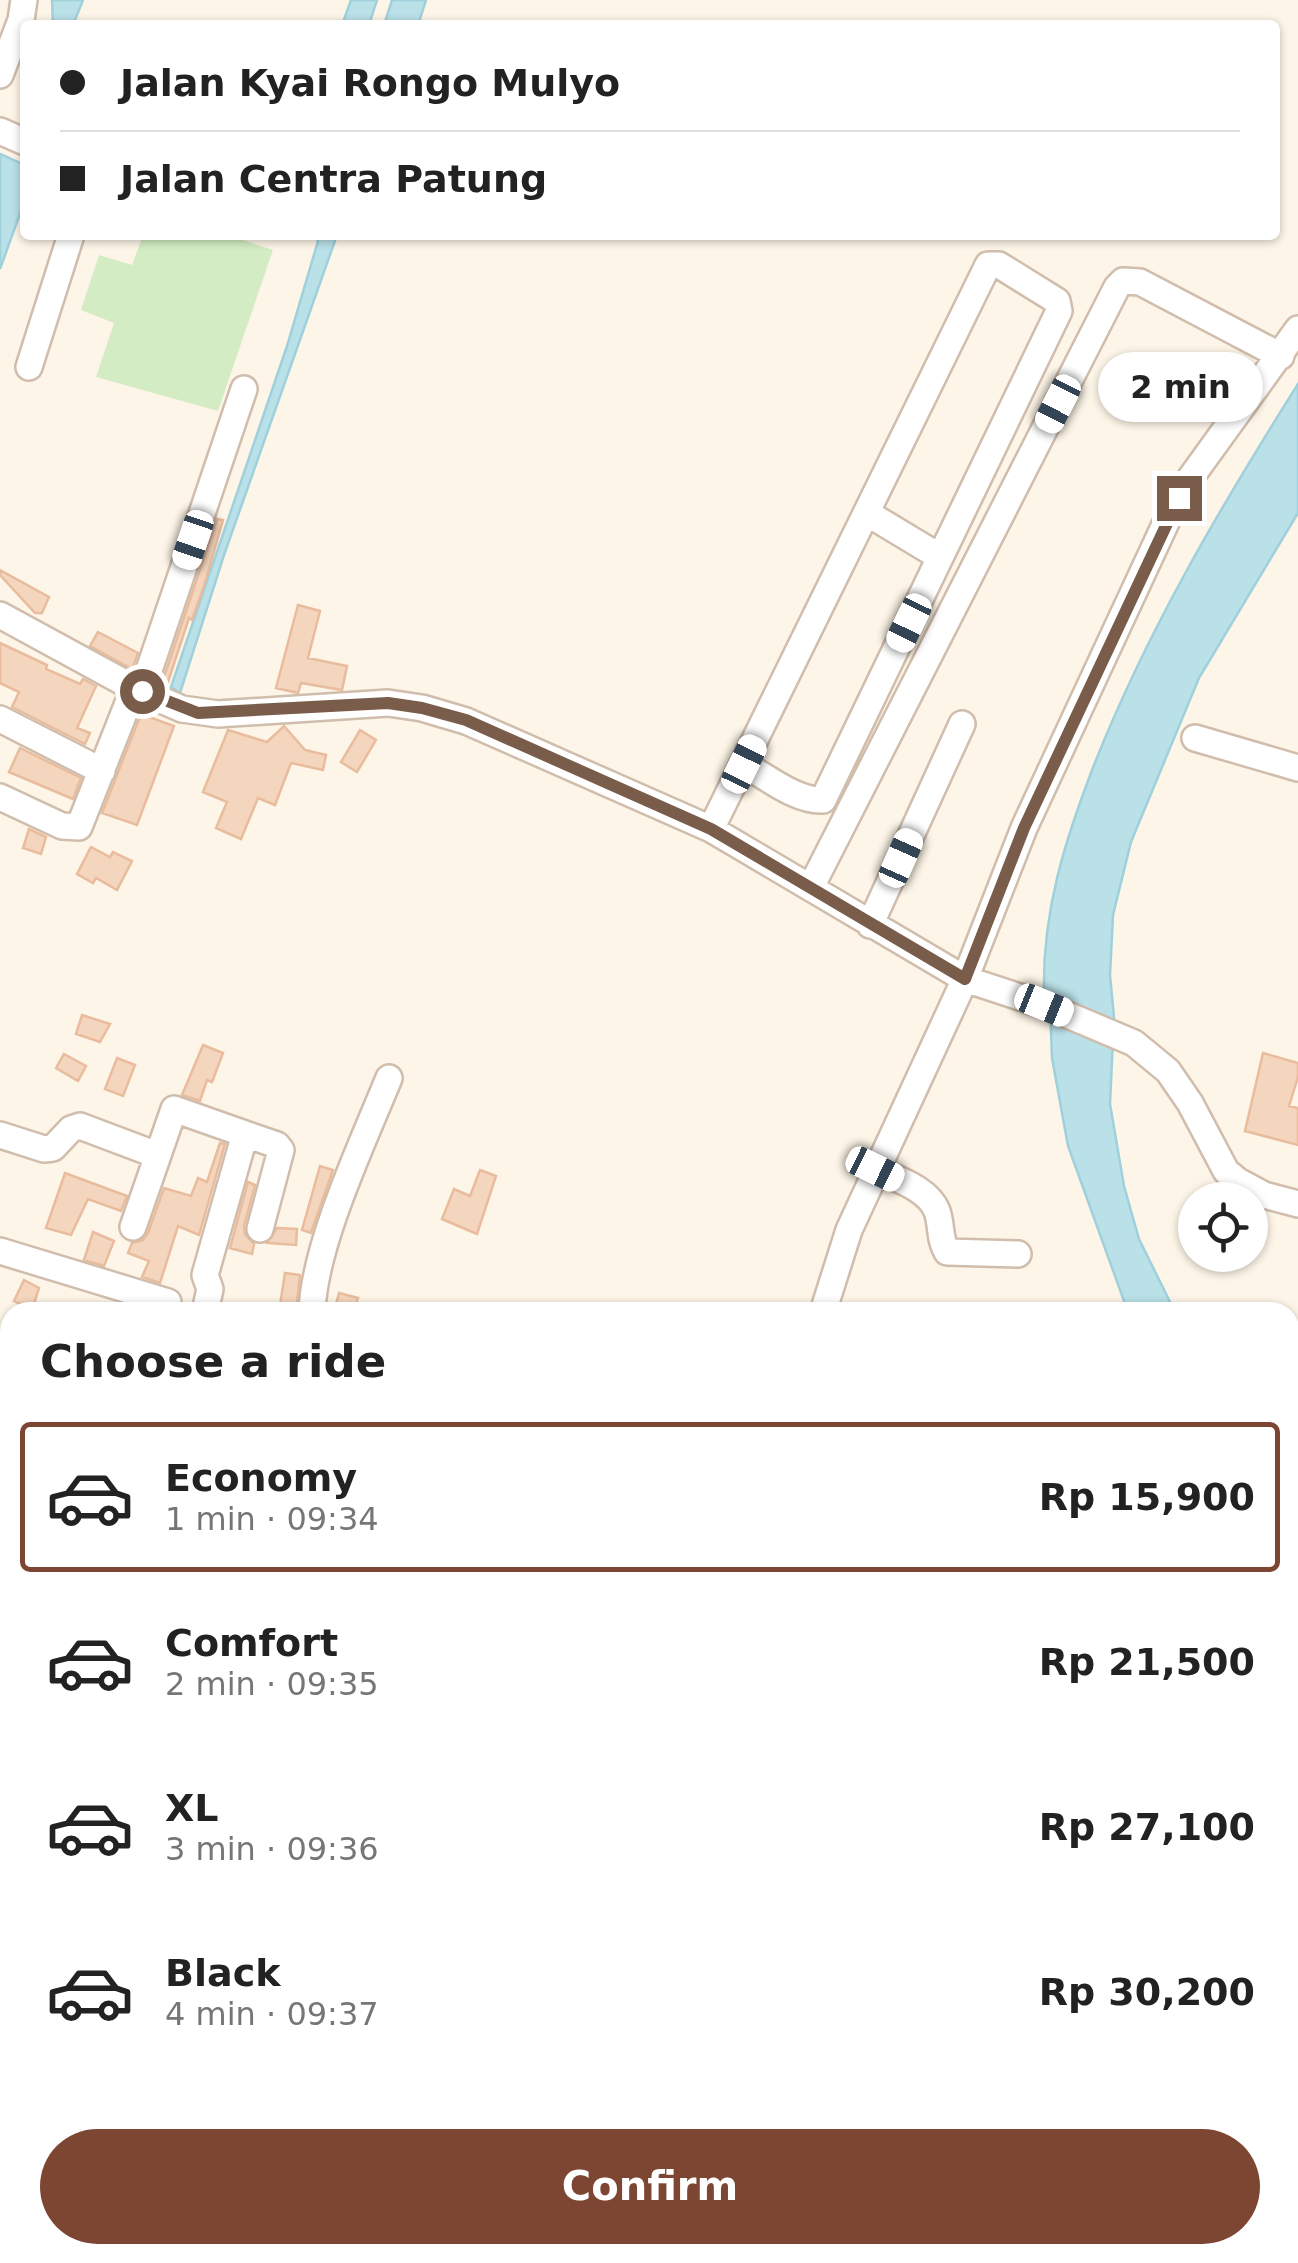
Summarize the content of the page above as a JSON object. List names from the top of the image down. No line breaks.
{"page":{"banner":["Jalan Kyai Rongo Mulyo","Jalan Centra Patung"],"bubble":"2 min","heading":"Choose a ride","list":[{"name":"Economy","note":"1 min · 09:34","value":"Rp 15,900"},{"name":"Comfort","note":"2 min · 09:35","value":"Rp 21,500"},{"name":"XL","note":"3 min · 09:36","value":"Rp 27,100"},{"name":"Black","note":"4 min · 09:37","value":"Rp 30,200"}],"buttons":"Confirm"}}
